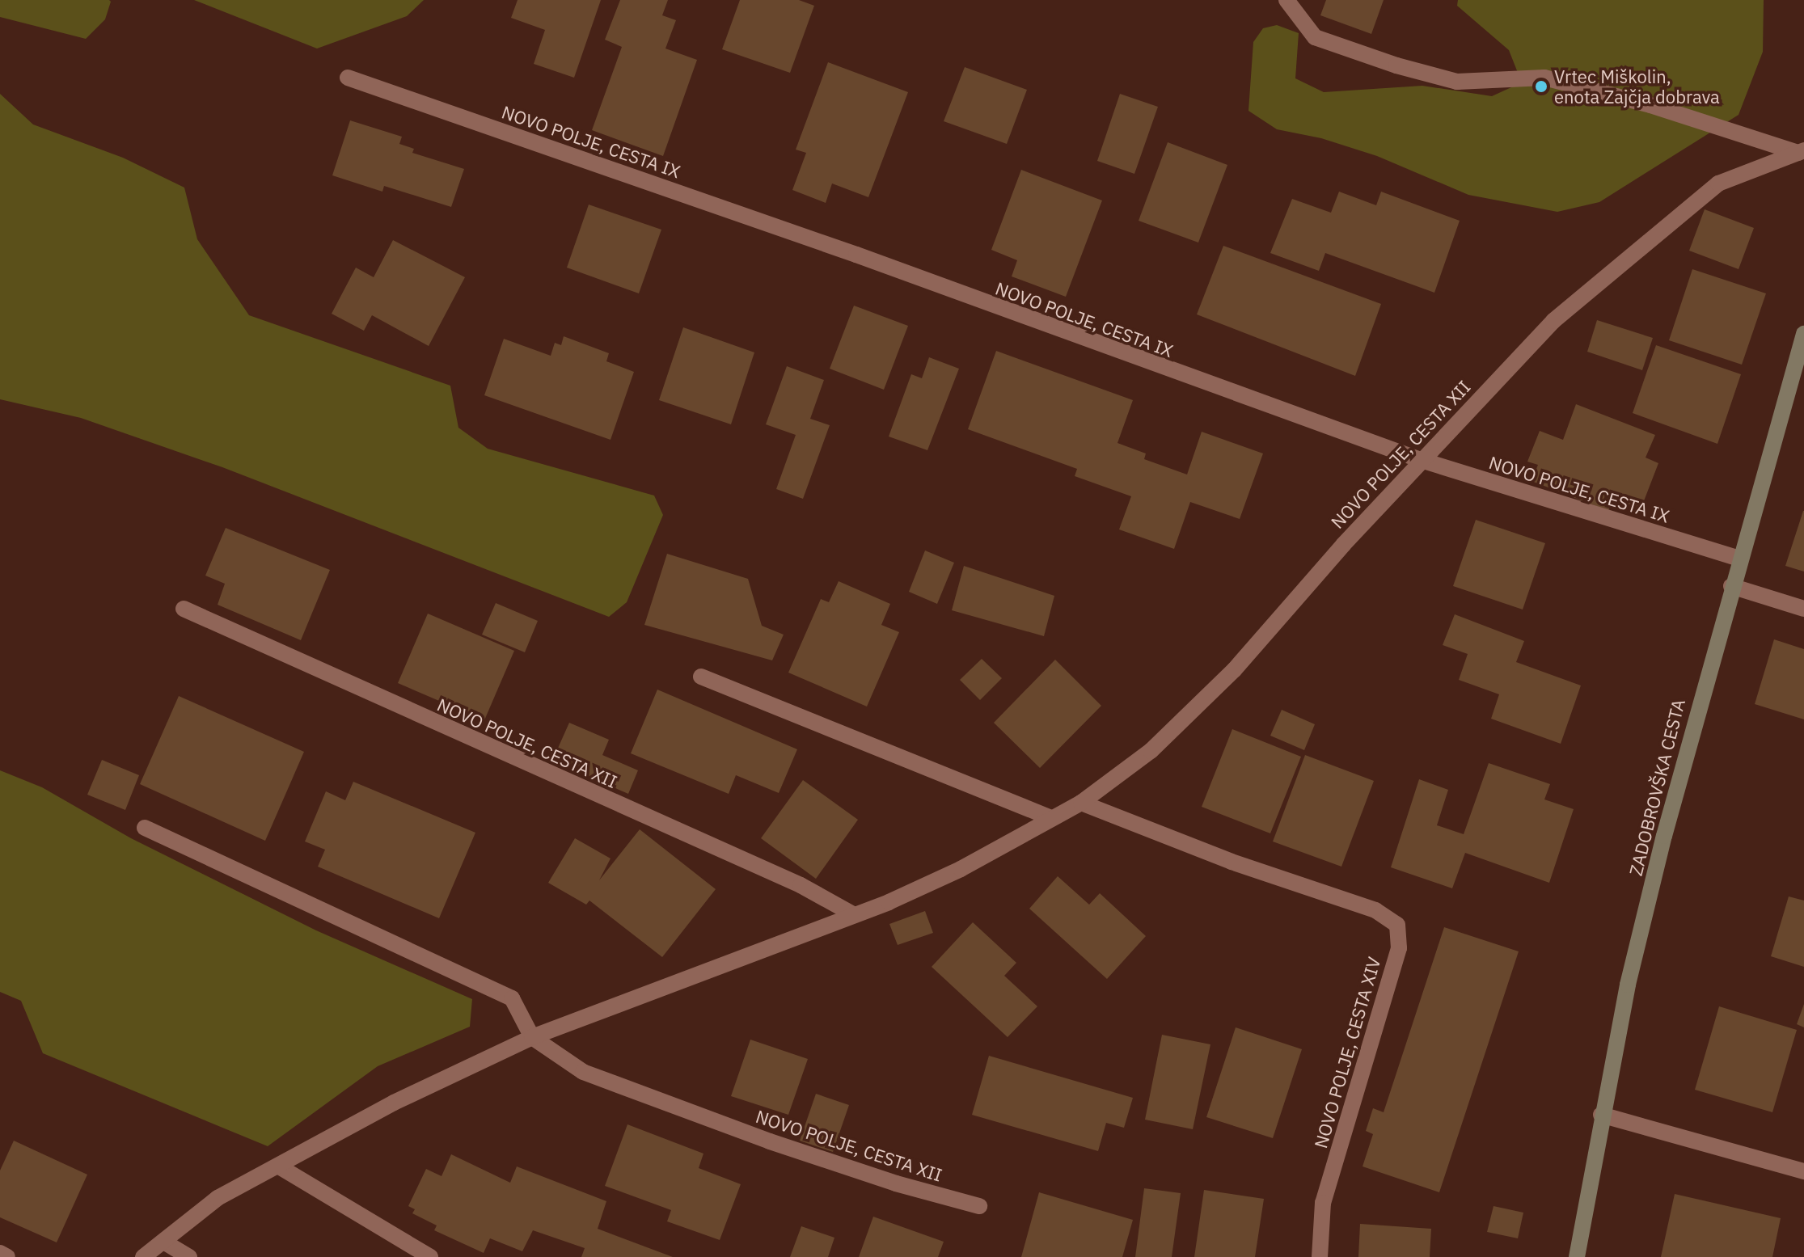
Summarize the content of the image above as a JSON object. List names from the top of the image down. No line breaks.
{"streets":{"main road":["ZADOBROVŠKA CESTA"],"street":["NOVO POLJE, CESTA IX","NOVO POLJE, CESTA XII","NOVO POLJE, CESTA XIV"]},"crossings":[["NOVO POLJE, CESTA IX","NOVO POLJE, CESTA XII"],["NOVO POLJE, CESTA IX","ZADOBROVŠKA CESTA"],["NOVO POLJE, CESTA XII","NOVO POLJE, CESTA XIV"]],"places":["Vrtec Miškolin, enota Zajčja dobrava"]}
